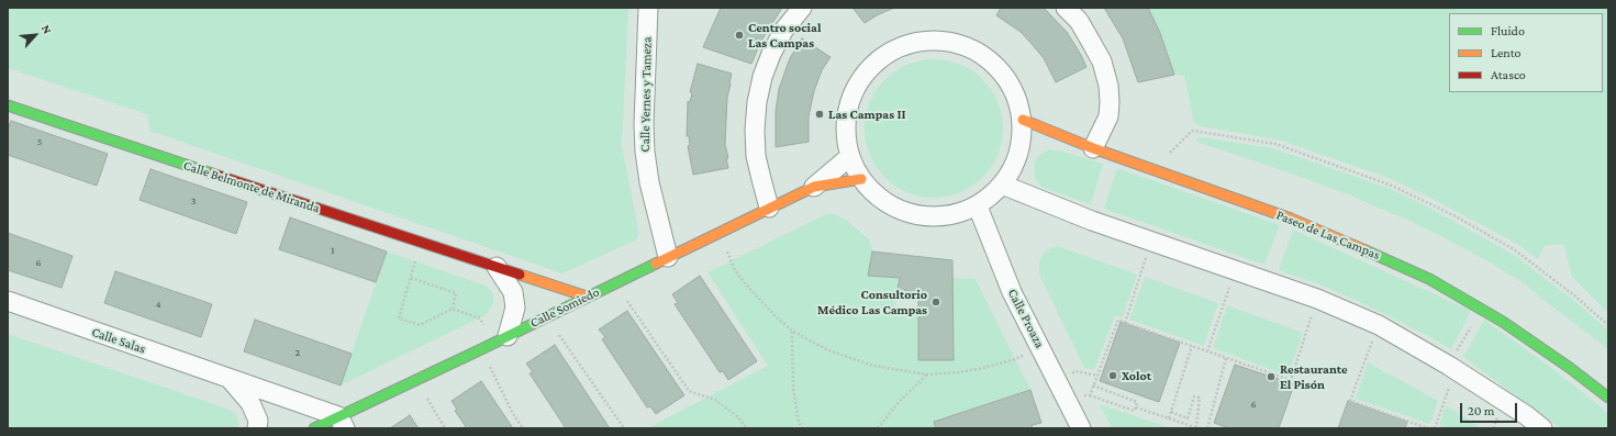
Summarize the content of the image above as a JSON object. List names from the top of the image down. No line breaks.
{"streets":{"street":["Calle Yernes y Tameza","Calle Belmonte de Miranda","Paseo de Las Campas","Calle Somiedo","Calle Proaza","Calle Salas"]},"crossings":[["Calle Yernes y Tameza","Calle Somiedo"],["Calle Belmonte de Miranda","Calle Somiedo"],["Calle Somiedo","Calle Salas"]],"places":["Centro social Las Campas","Las Campas II","Consultorio Médico Las Campas","Xolot","Restaurante El Pisón"],"house_numbers":["5","3","1","6","4","2","6"],"legend":["Fluido","Lento","Atasco"],"scale_bar":"20 m","north":"top right"}
